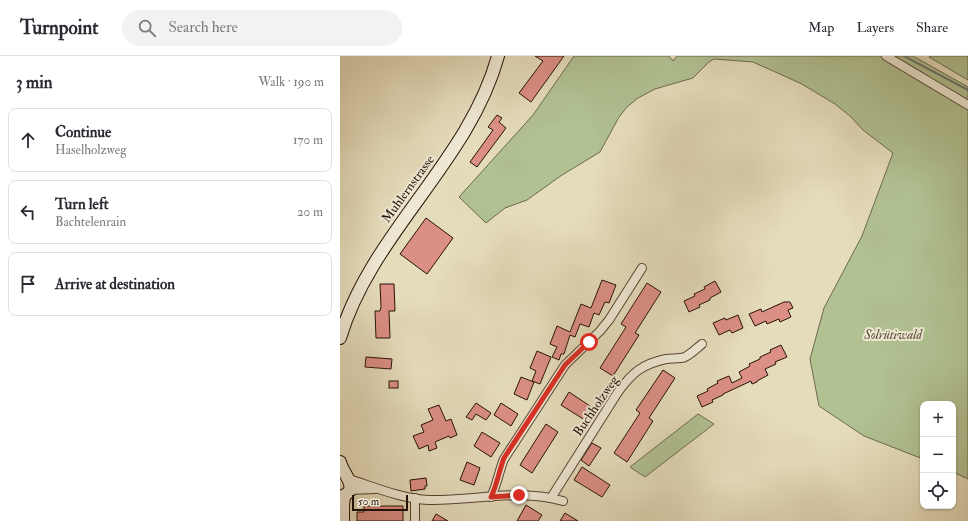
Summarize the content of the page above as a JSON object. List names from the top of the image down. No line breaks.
{"streets":{"street":["Muhlernstrasse","Buchholzweg"]},"parks":["Solrütiwald"],"scale_bar":"50 m","page":{"header":"Turnpoint","search":"Search here","nav":["Map","Layers","Share"],"heading":["3 min","Walk · 190 m"],"list":[["Continue","Haselholzweg","170 m"],["Turn left","Bachtelenrain","20 m"],"Arrive at destination"],"map_buttons":["+","−"],"scale":"50 m"}}
